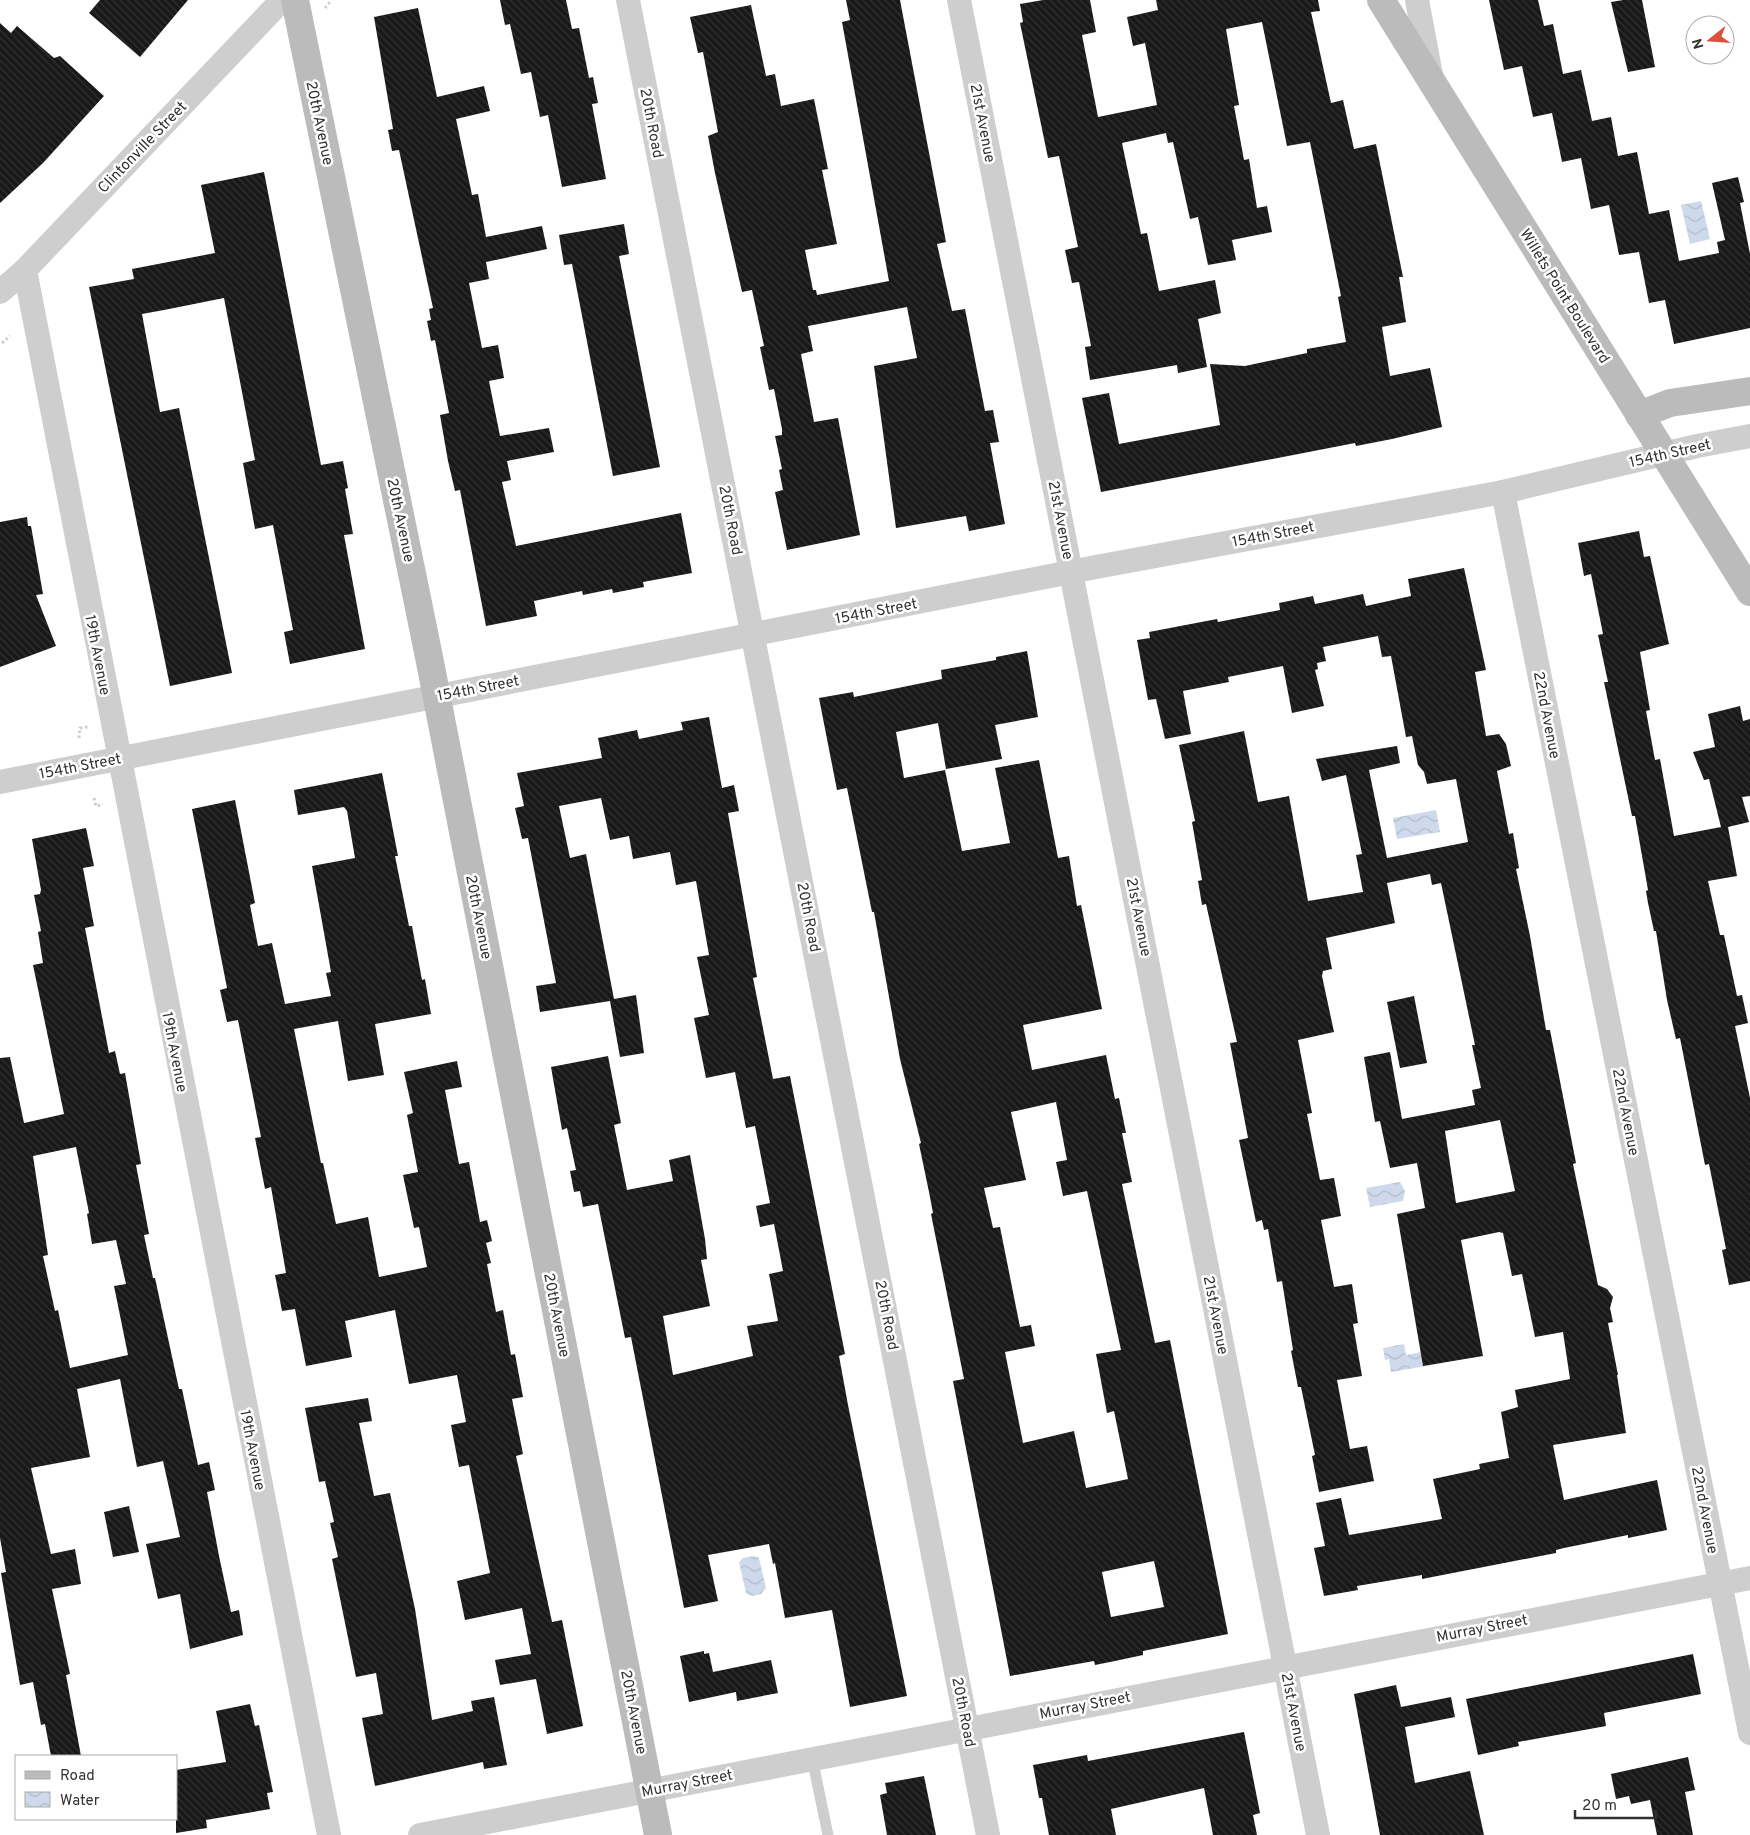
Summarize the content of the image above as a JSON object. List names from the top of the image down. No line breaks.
{"streets":{"street":["20th Avenue","20th Road","21st Avenue","Clintonville Street","Willets Point Boulevard","154th Street","19th Avenue","22nd Avenue","Murray Street"]},"crossings":[["20th Avenue","154th Street"],["20th Avenue","Murray Street"],["20th Road","154th Street"],["20th Road","Murray Street"],["21st Avenue","154th Street"],["21st Avenue","Murray Street"],["Clintonville Street","19th Avenue"],["Willets Point Boulevard","154th Street"],["154th Street","19th Avenue"],["154th Street","22nd Avenue"],["22nd Avenue","Murray Street"]],"legend":["Road","Water"],"scale_bar":"20 m","north":"left"}
